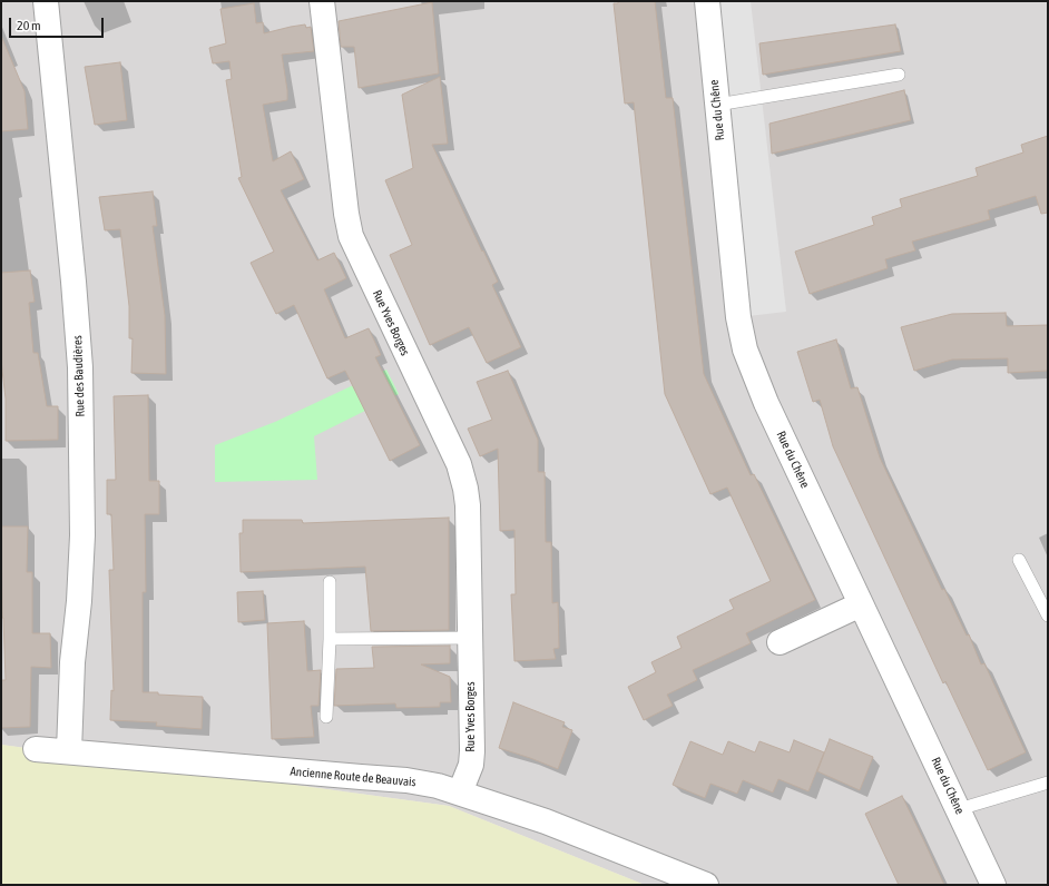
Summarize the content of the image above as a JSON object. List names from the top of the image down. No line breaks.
{"streets":{"street":["Rue du Chêne","Rue Yves Borges","Rue des Baudières","Ancienne Route de Beauvais"]},"crossings":[["Rue Yves Borges","Ancienne Route de Beauvais"],["Rue des Baudières","Ancienne Route de Beauvais"]],"scale_bar":"20 m"}
